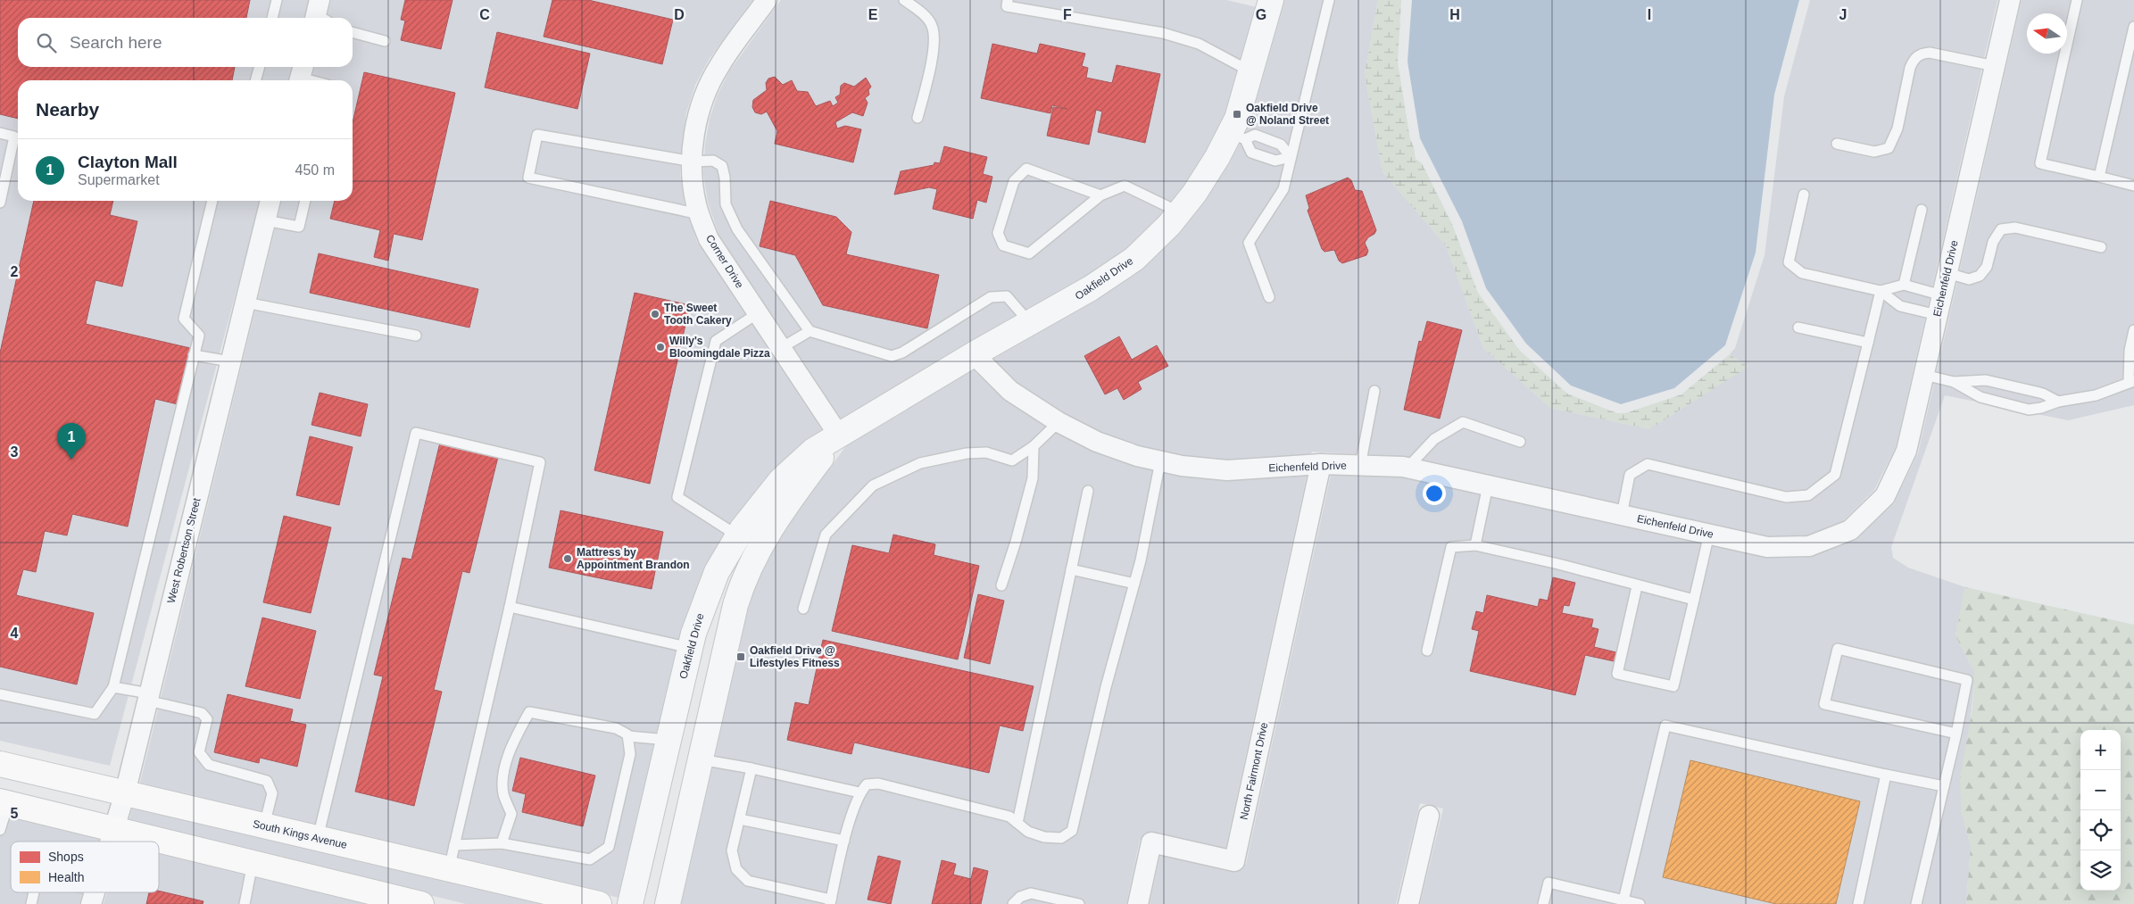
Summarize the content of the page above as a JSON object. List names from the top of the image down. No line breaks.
{"streets":{"main road":["South Kings Avenue"],"street":["Corner Drive","Oakfield Drive","Eichenfeld Drive","West Robertson Street","North Fairmont Drive"]},"crossings":[["Corner Drive","Oakfield Drive"],["Oakfield Drive","Eichenfeld Drive"],["Eichenfeld Drive","North Fairmont Drive"],["West Robertson Street","South Kings Avenue"]],"places":{"transit":["Oakfield Drive @ Noland Street","Oakfield Drive @ Lifestyles Fitness"],"other":["The Sweet Tooth Cakery","Willy's Bloomingdale Pizza","Mattress by Appointment Brandon"]},"legend":["Shops","Health"],"north":"left","page":{"search":"Search here","heading":"Nearby","list":[{"mark":"1","name":"Clayton Mall","note":"Supermarket","value":"450 m"}],"pins":"1","map_buttons":["+","−"]},"grid":{"columns":["C","D","E","F","G","H","I","J"],"rows":["2","3","4","5"]}}
